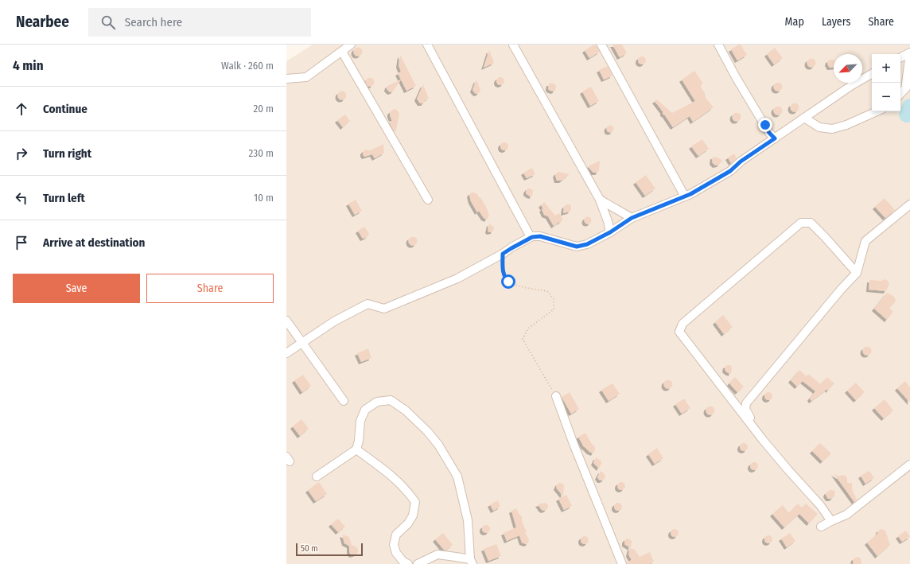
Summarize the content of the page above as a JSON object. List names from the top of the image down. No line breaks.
{"scale_bar":"50 m","north":"bottom left","page":{"header":"Nearbee","search":"Search here","nav":["Map","Layers","Share"],"heading":["4 min","Walk · 260 m"],"map_buttons":["+","−"],"list":[["Continue","20 m"],["Turn right","230 m"],["Turn left","10 m"],"Arrive at destination"],"buttons":["Save","Share"],"scale":"50 m"}}
